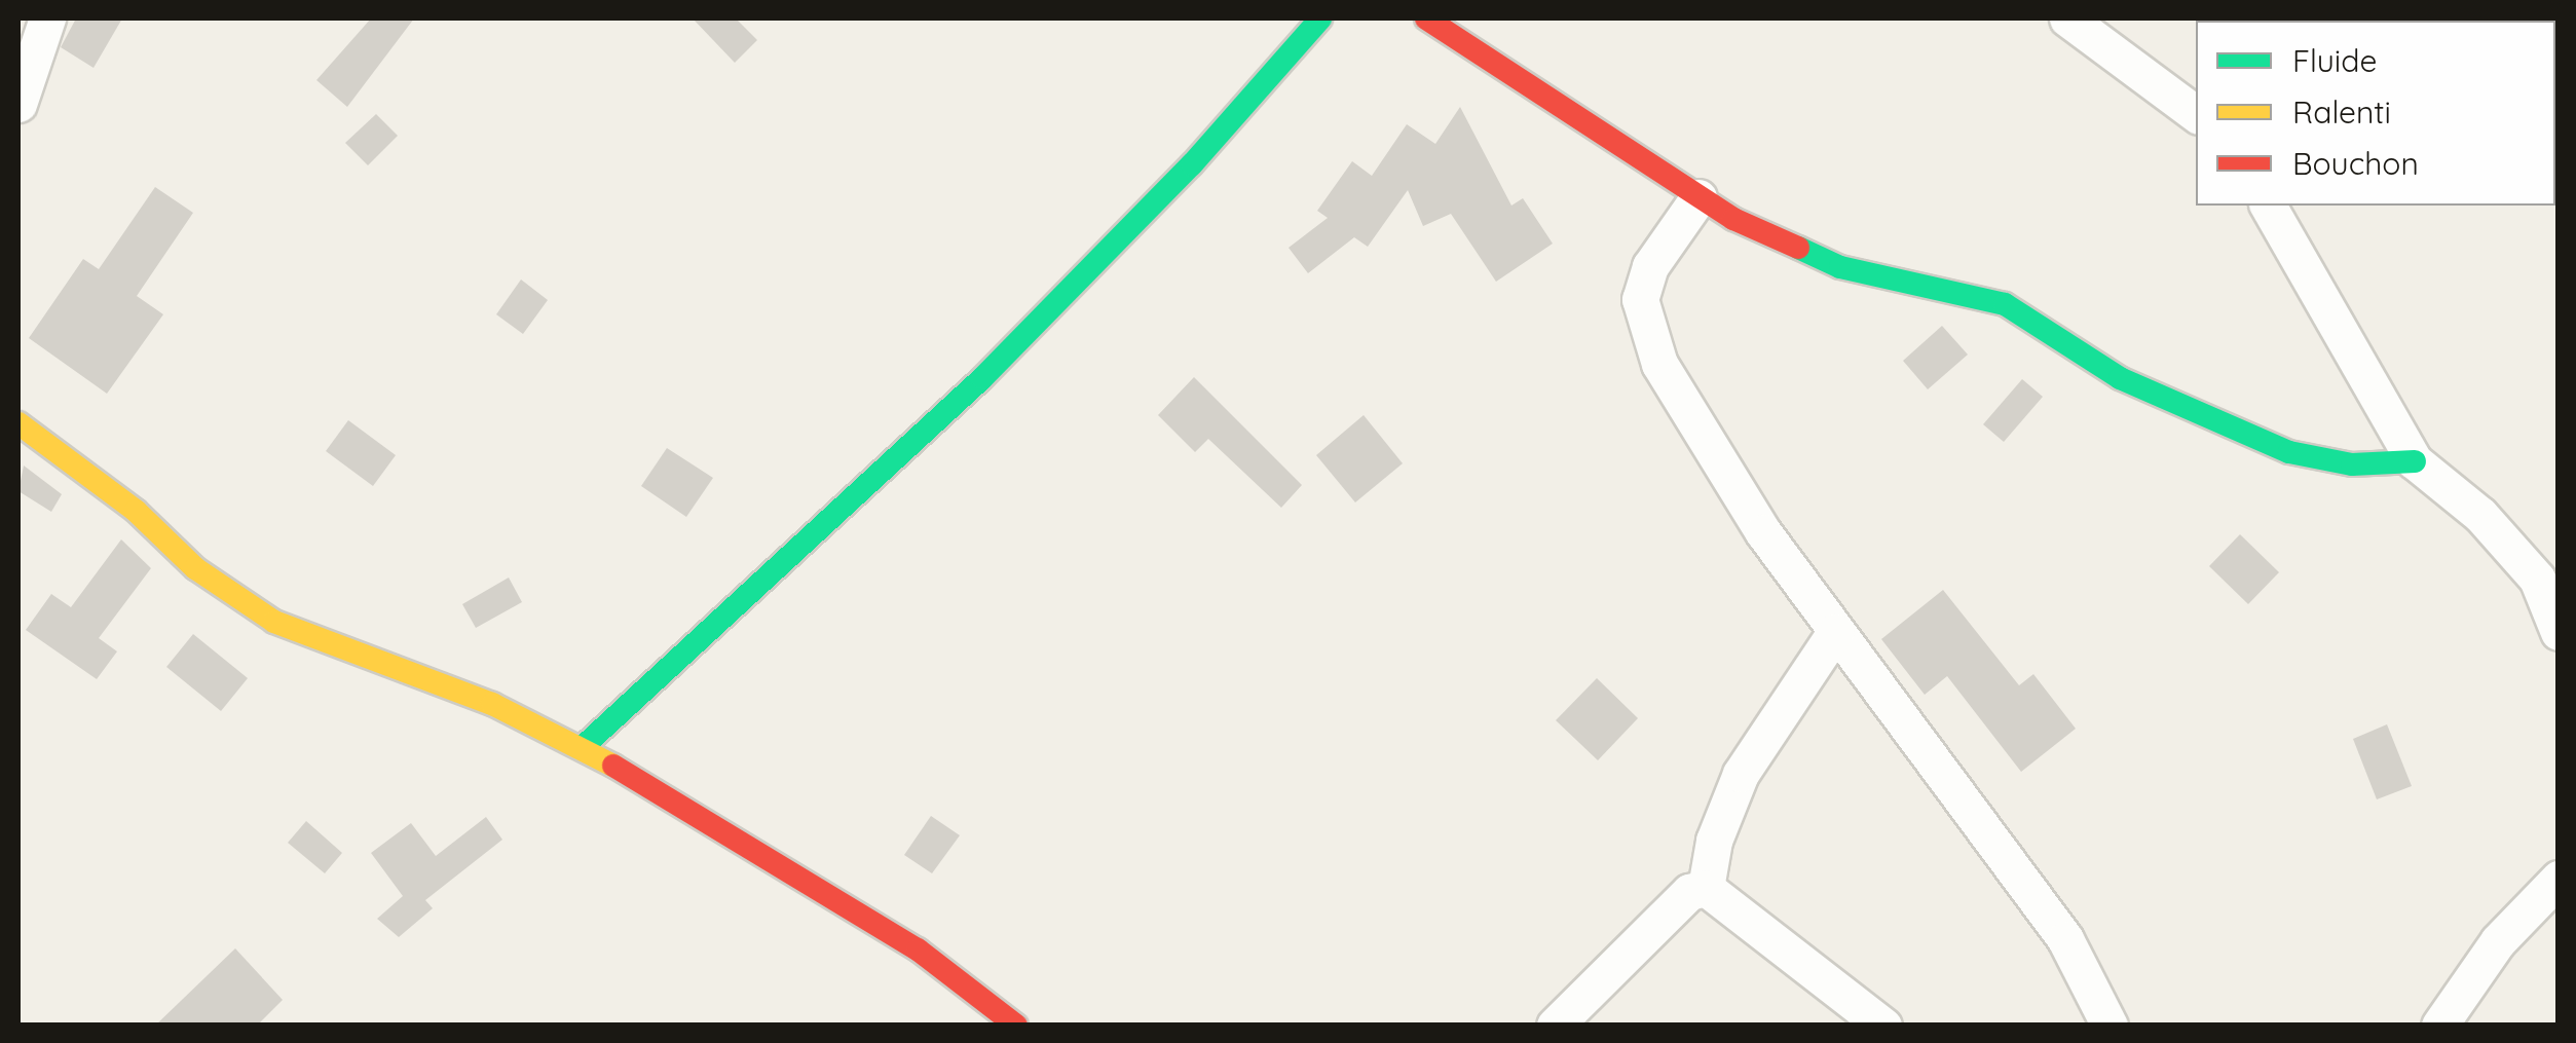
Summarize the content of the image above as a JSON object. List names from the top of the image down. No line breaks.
{"legend":["Fluide","Ralenti","Bouchon"]}
